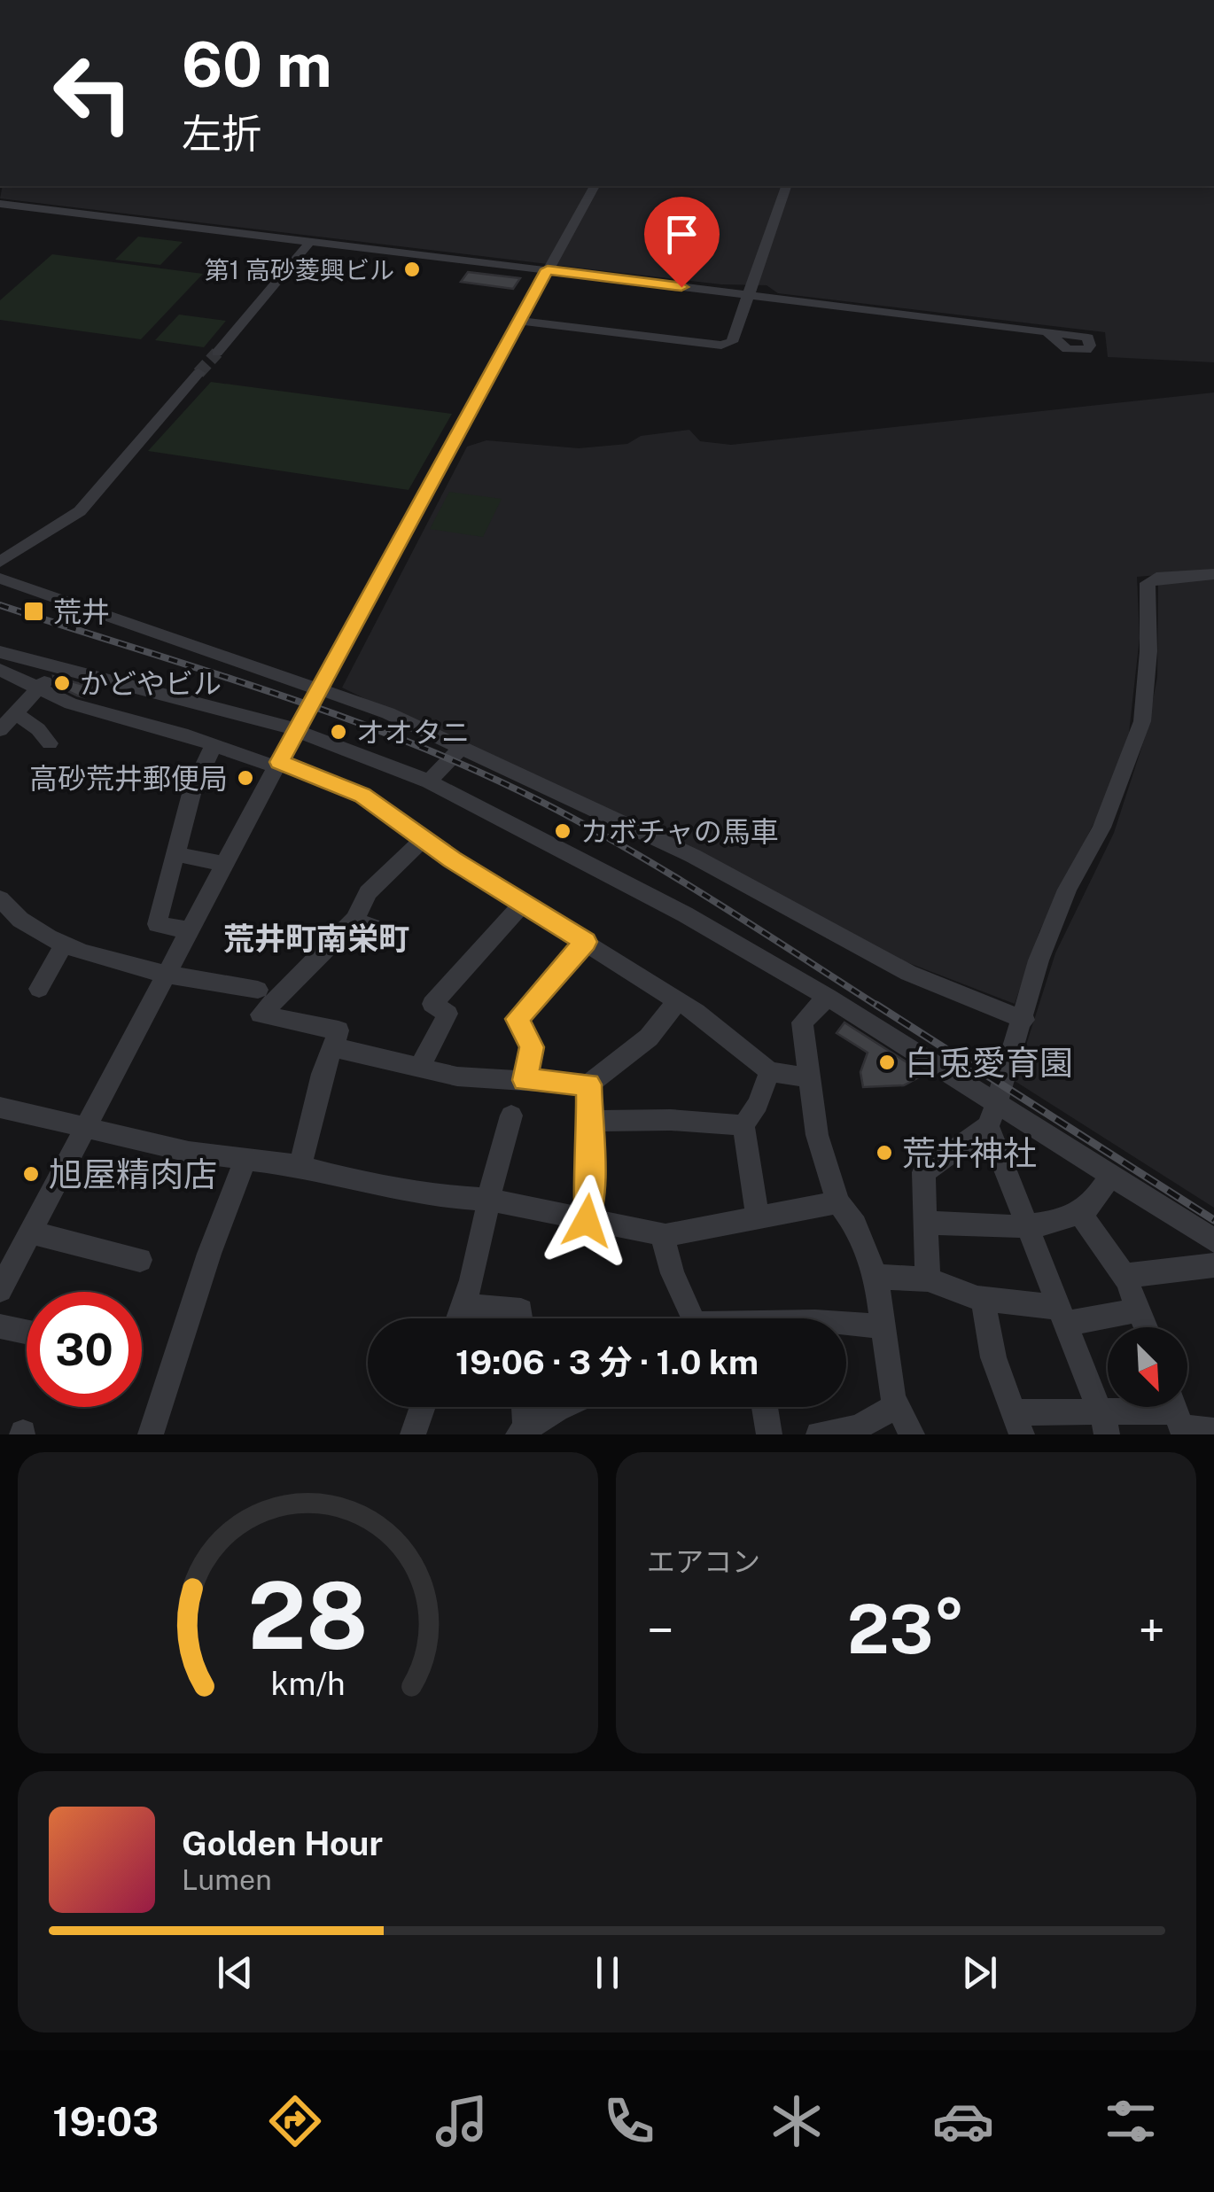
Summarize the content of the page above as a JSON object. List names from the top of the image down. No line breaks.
{"districts":["荒井町南栄町"],"places":{"other":["第1 高砂菱興ビル","かどやビル","オオタニ","高砂荒井郵便局","カボチャの馬車","白兎愛育園","荒井神社","旭屋精肉店"],"transit":["荒井"]},"north":"bottom right","page":{"turn":["60 m","左折"],"limit":"30","trip":"19:06 · 3 分 · 1.0 km","tile":"エアコン","heat":["−","23°","+"],"song":["Golden Hour","Lumen"],"tabs":"19:03","gauge":["28","km/h"]}}
